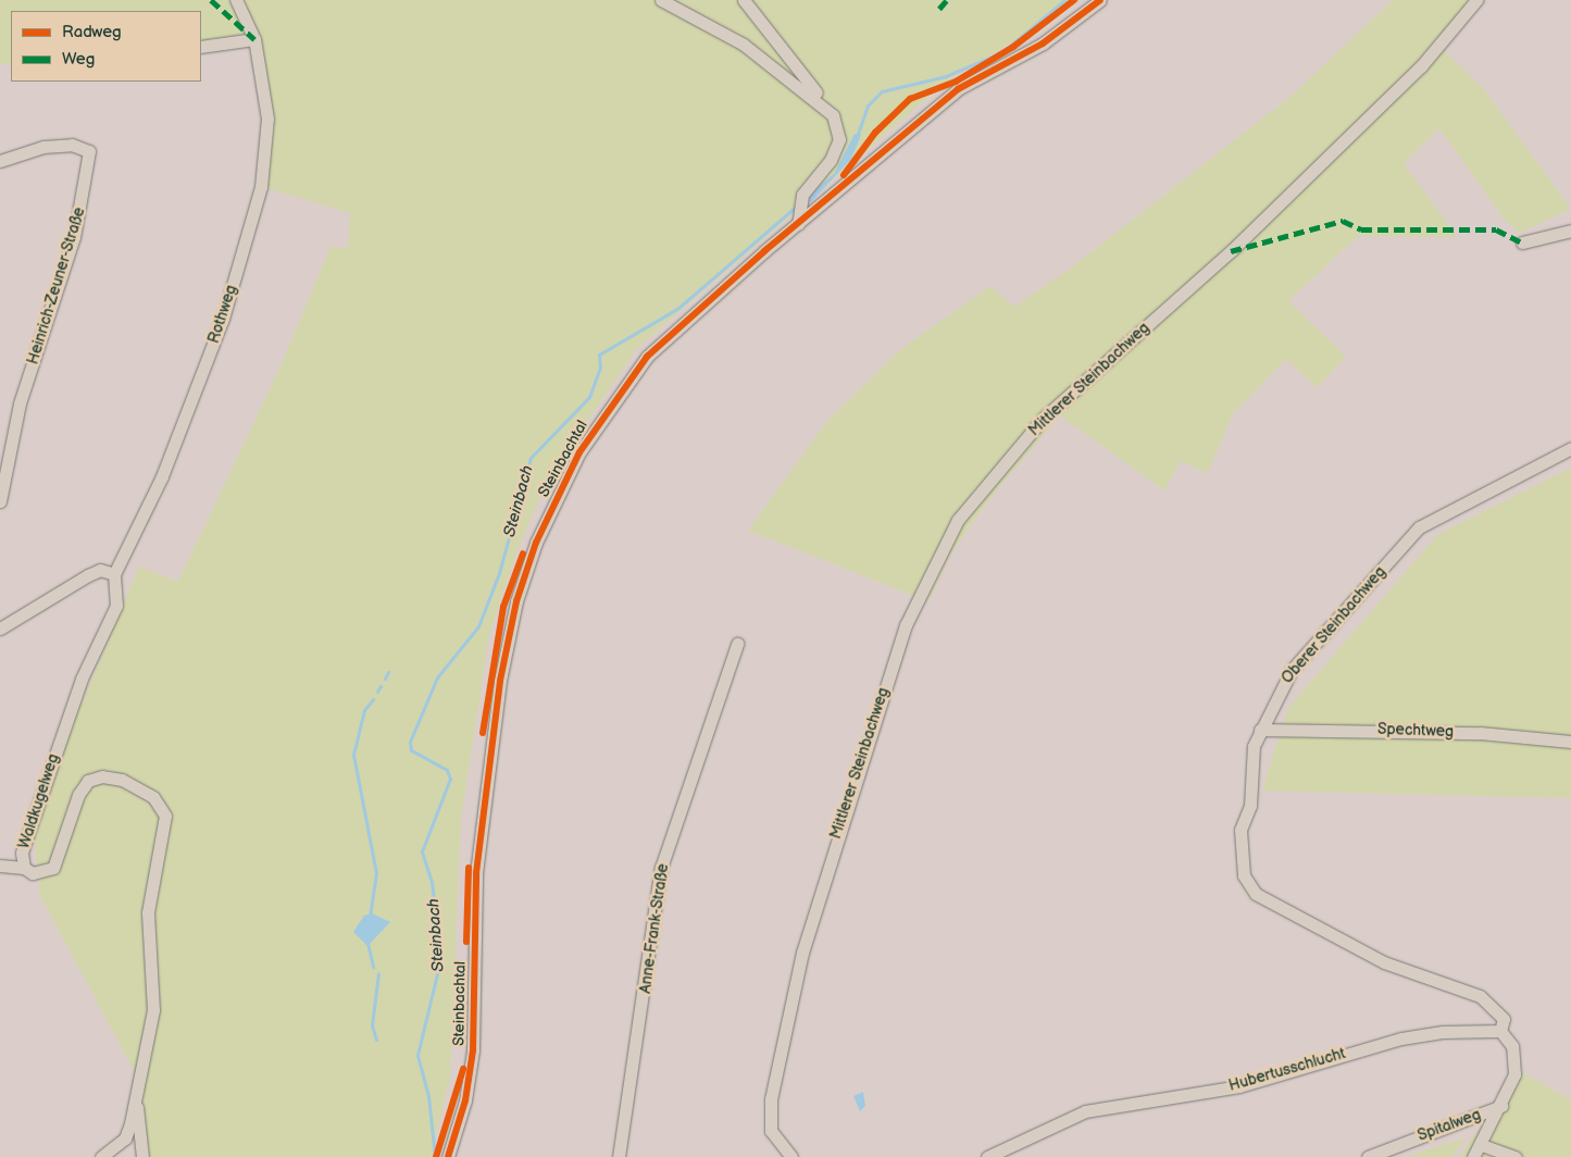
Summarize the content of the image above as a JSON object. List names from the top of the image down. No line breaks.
{"streets":{"street":["Heinrich-Zeuner-Straße","Rothweg","Mittlerer Steinbachweg","Steinbachtal","Oberer Steinbachweg","Spechtweg","Waldkugelweg","Anne-Frank-Straße","Hubertusschlucht","Spitalweg"]},"crossings":[["Rothweg","Waldkugelweg"],["Oberer Steinbachweg","Spechtweg"],["Oberer Steinbachweg","Hubertusschlucht"]],"water":["Steinbach"],"legend":["Radweg","Weg"]}
